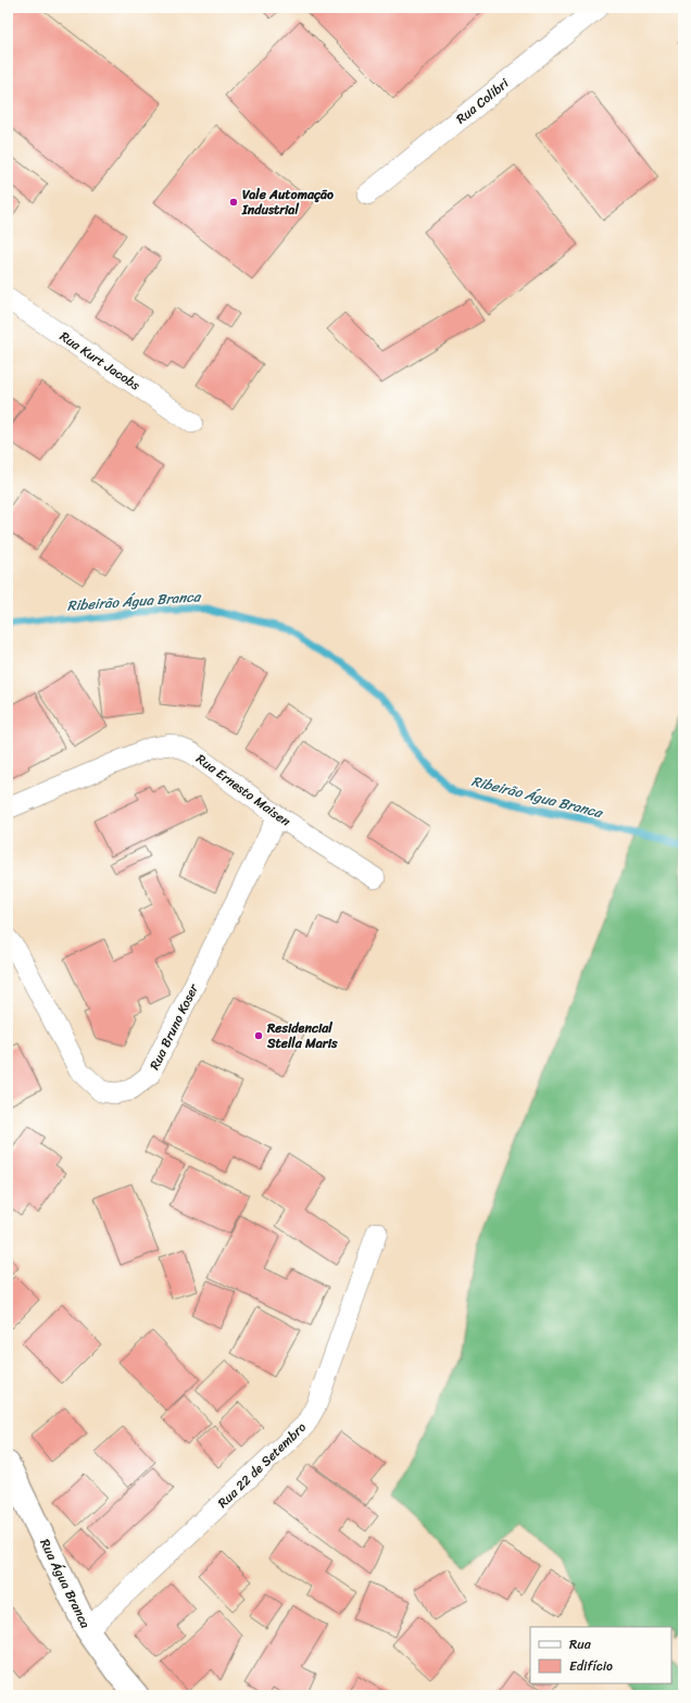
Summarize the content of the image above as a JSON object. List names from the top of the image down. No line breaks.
{"streets":{"street":["Rua Colibri","Rua Kurt Jacobs","Rua Ernesto Maisen","Rua Bruno Koser","Rua 22 de Setembro","Rua Água Branca"]},"crossings":[["Rua Ernesto Maisen","Rua Bruno Koser"],["Rua 22 de Setembro","Rua Água Branca"]],"water":["Ribeirão Água Branca"],"places":["Vale Automação Industrial","Residencial Stella Maris"],"legend":["Rua","Edifício"]}
